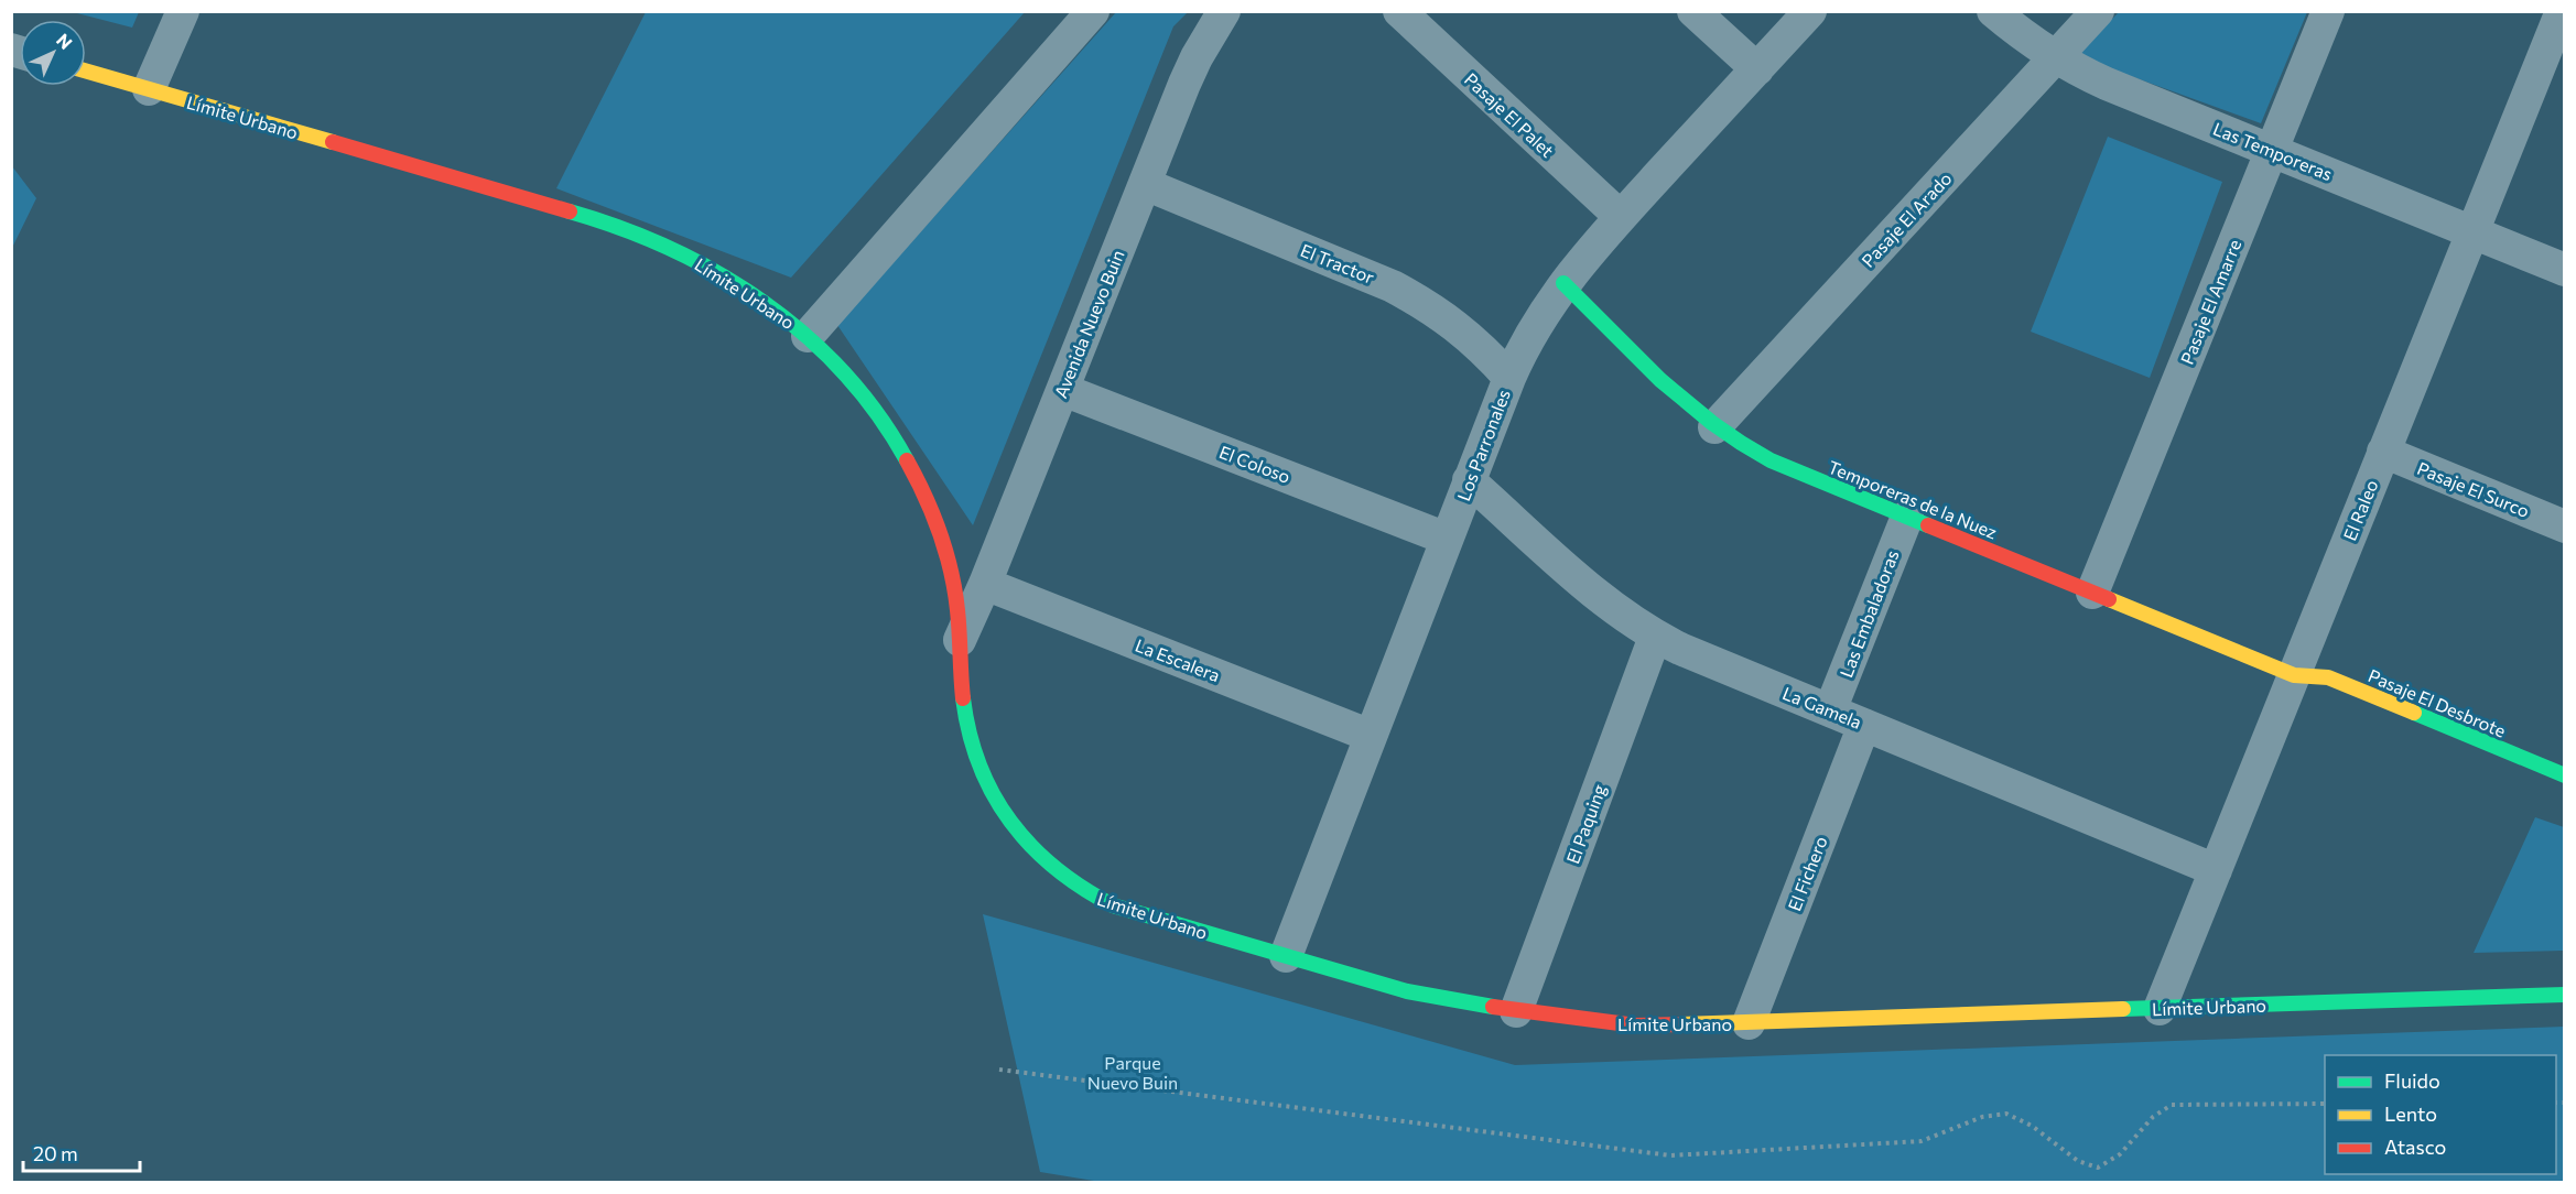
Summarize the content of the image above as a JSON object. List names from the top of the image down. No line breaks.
{"streets":{"street":["Pasaje El Palet","Límite Urbano","Las Temporeras","Pasaje El Arado","El Tractor","Pasaje El Amarre","Avenida Nuevo Buin","Los Parronales","El Coloso","Pasaje El Surco","Temporeras de la Nuez","El Raleo","Las Embaladoras","La Escalera","Pasaje El Desbrote","La Gamela","El Paquing","El Fichero"]},"crossings":[["Pasaje El Palet","Los Parronales"],["Límite Urbano","Avenida Nuevo Buin"],["Límite Urbano","Los Parronales"],["Límite Urbano","El Raleo"],["Límite Urbano","El Paquing"],["Límite Urbano","El Fichero"],["Las Temporeras","Pasaje El Arado"],["Las Temporeras","Pasaje El Amarre"],["Las Temporeras","El Raleo"],["Pasaje El Arado","Temporeras de la Nuez"],["El Tractor","Avenida Nuevo Buin"],["El Tractor","Los Parronales"],["Pasaje El Amarre","Temporeras de la Nuez"],["Avenida Nuevo Buin","El Coloso"],["Avenida Nuevo Buin","La Escalera"],["Los Parronales","El Coloso"],["Los Parronales","Temporeras de la Nuez"],["Los Parronales","La Escalera"],["Los Parronales","La Gamela"],["Pasaje El Surco","El Raleo"],["Temporeras de la Nuez","El Raleo"],["Temporeras de la Nuez","Las Embaladoras"],["Temporeras de la Nuez","Pasaje El Desbrote"],["El Raleo","Pasaje El Desbrote"],["El Raleo","La Gamela"],["Las Embaladoras","La Gamela"],["La Gamela","El Paquing"],["La Gamela","El Fichero"]],"parks":["Parque Nuevo Buin"],"legend":["Fluido","Lento","Atasco"],"scale_bar":"20 m","north":"top right"}
